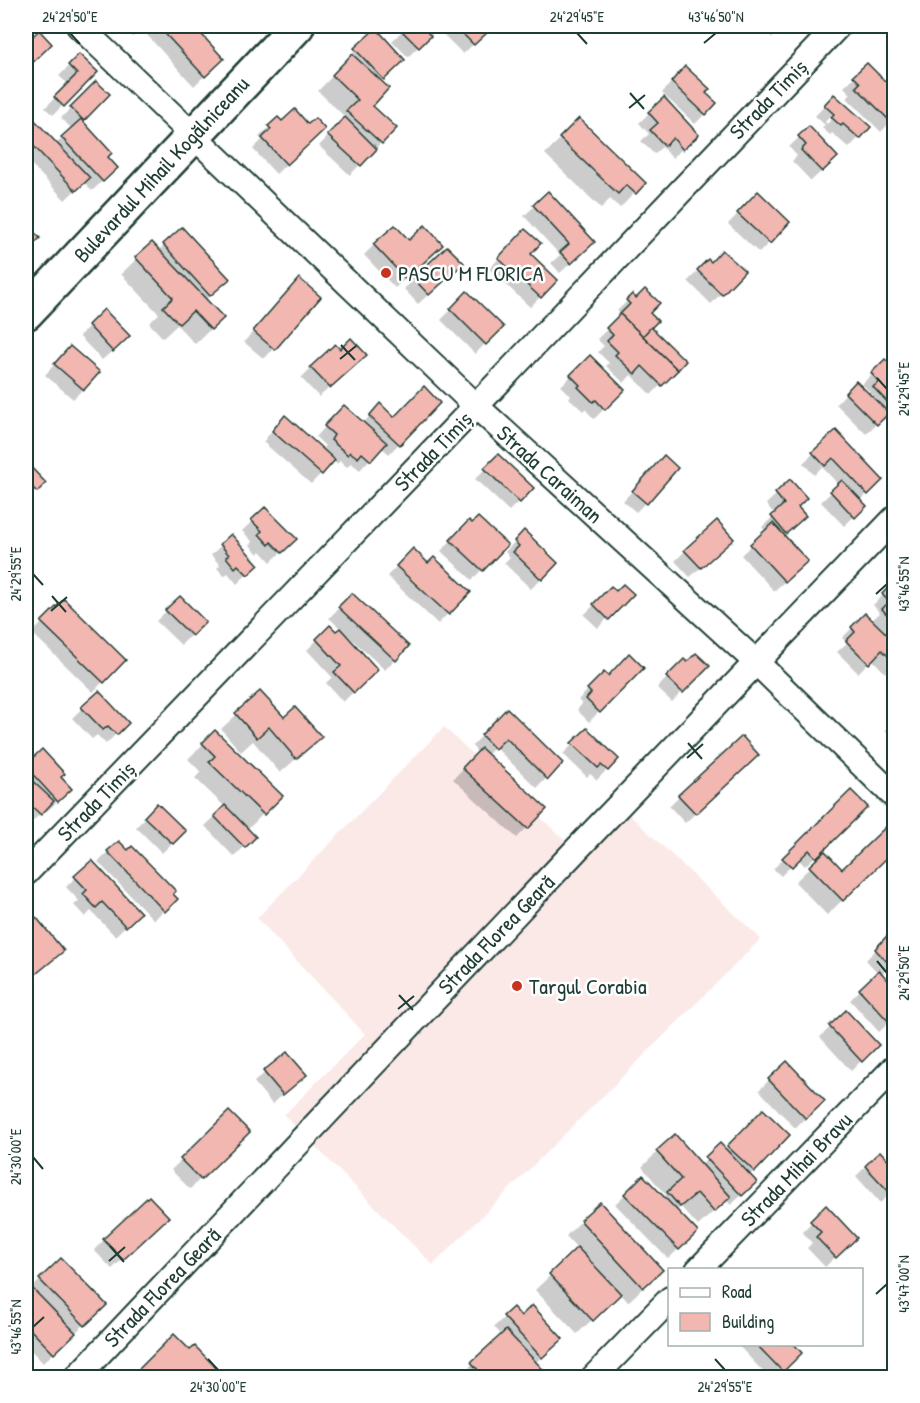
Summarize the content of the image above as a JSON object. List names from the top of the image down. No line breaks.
{"streets":{"street":["Strada Timiș","Bulevardul Mihail Kogălniceanu","Strada Caraiman","Strada Florea Geară","Strada Mihai Bravu"]},"crossings":[["Strada Timiș","Strada Caraiman"],["Bulevardul Mihail Kogălniceanu","Strada Caraiman"],["Strada Caraiman","Strada Florea Geară"]],"places":["PASCU M FLORICA","Targul Corabia"],"legend":["Road","Building"],"coordinates":["24°29'50\"E","24°29'45\"E","43°46'50\"N","24°29'55\"E","43°46'55\"N","24°30'00\"E","43°47'00\"N"]}
